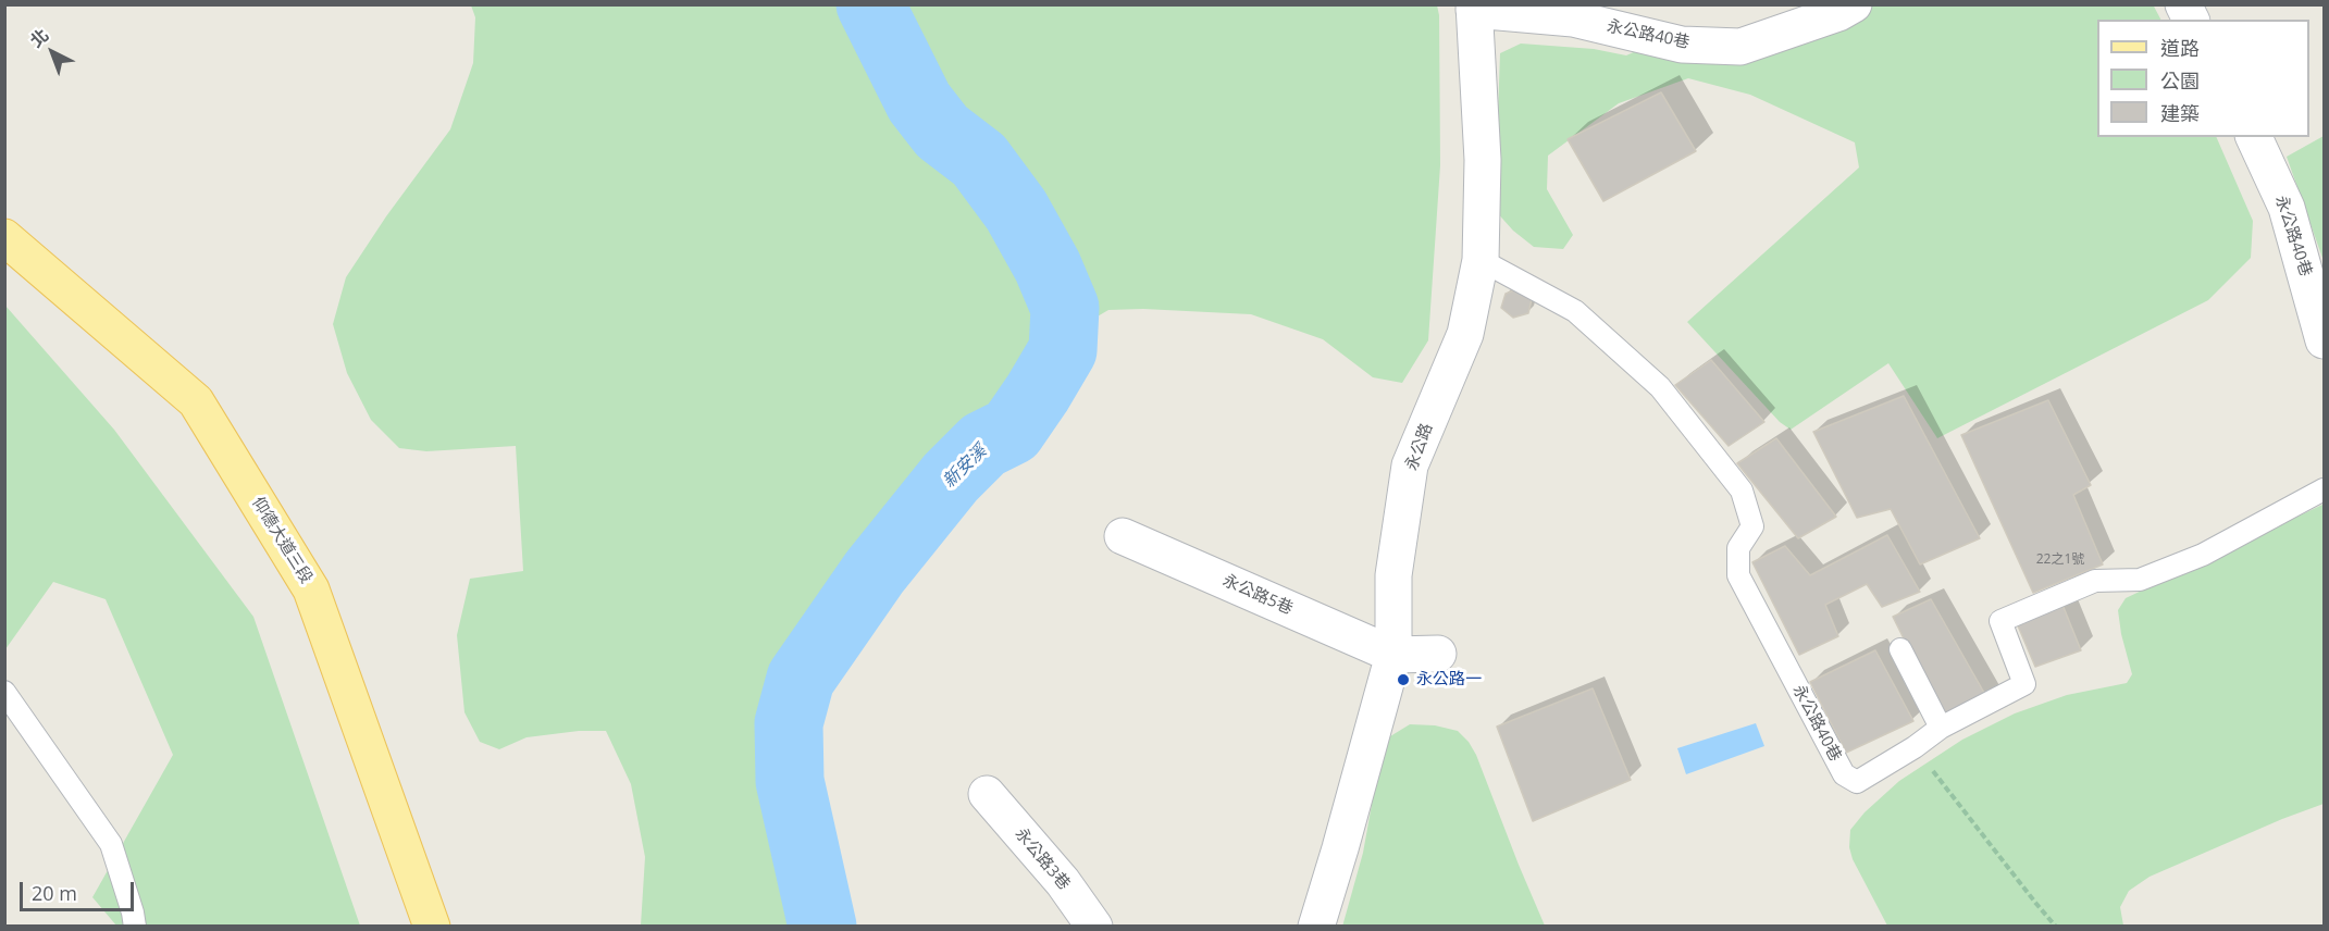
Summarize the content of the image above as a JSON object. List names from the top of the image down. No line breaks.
{"streets":{"main road":["仰德大道三段"],"street":["永公路40巷","永公路","永公路5巷","永公路3巷"]},"crossings":[["永公路40巷","永公路"],["永公路","永公路5巷"]],"water":["新安溪"],"places":["永公路一"],"house_numbers":["22之1號"],"legend":["道路","公園","建築"],"scale_bar":"20 m","north":"top left"}
